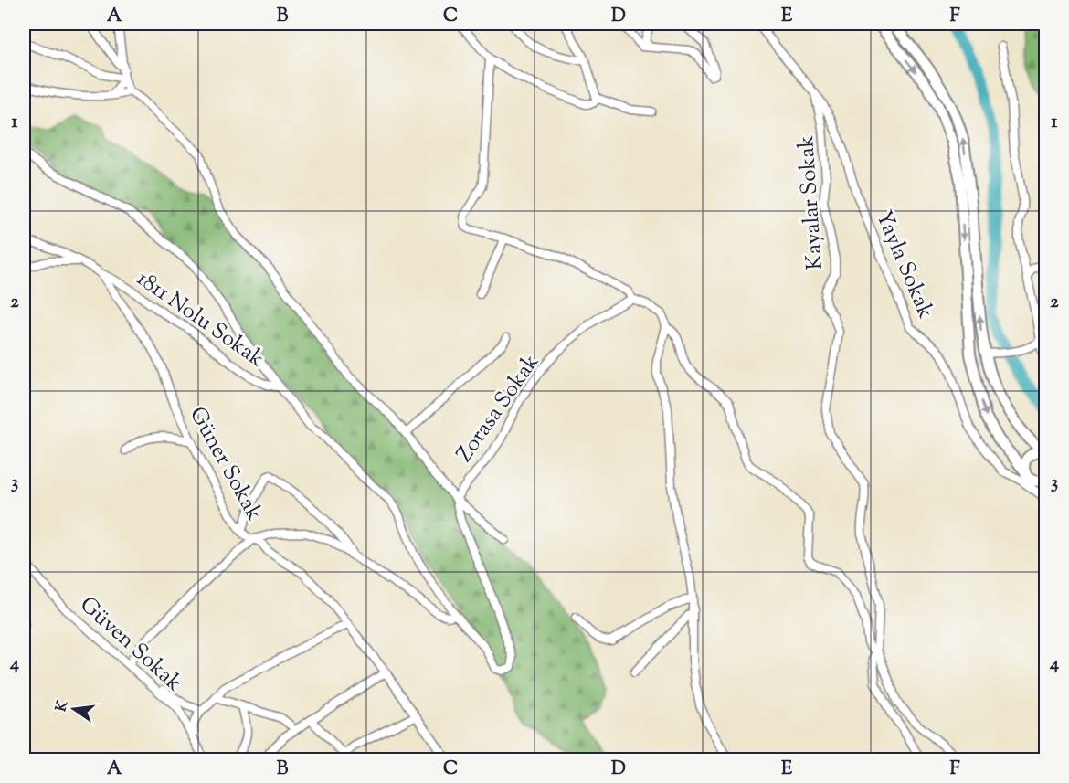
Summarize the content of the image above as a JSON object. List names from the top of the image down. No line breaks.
{"streets":{"street":["Kayalar Sokak","Yayla Sokak","1811 Nolu Sokak","Zorasa Sokak","Güner Sokak","Güven Sokak"]},"crossings":[["Kayalar Sokak","Yayla Sokak"],["1811 Nolu Sokak","Güner Sokak"]],"north":"left","grid":{"columns":["A","B","C","D","E","F"],"rows":["1","2","3","4"]}}
